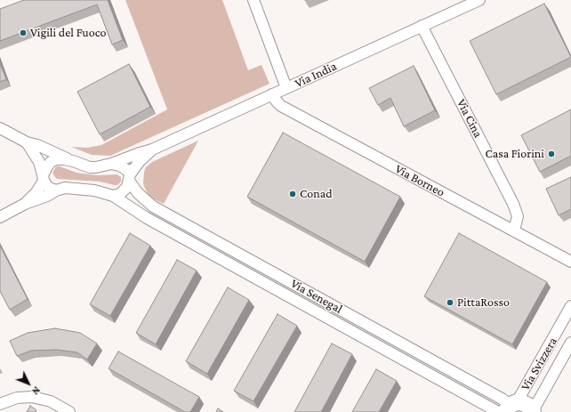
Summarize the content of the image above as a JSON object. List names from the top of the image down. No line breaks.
{"streets":{"street":["Via India","Via Cina","Via Borneo","Via Senegal","Via Svizzera"]},"crossings":[["Via India","Via Cina"],["Via India","Via Borneo"],["Via India","Via Senegal"],["Via Cina","Via Borneo"],["Via Senegal","Via Svizzera"]],"places":["Vigili del Fuoco","Casa Fiorini","Conad","PittaRosso"],"north":"bottom right"}
